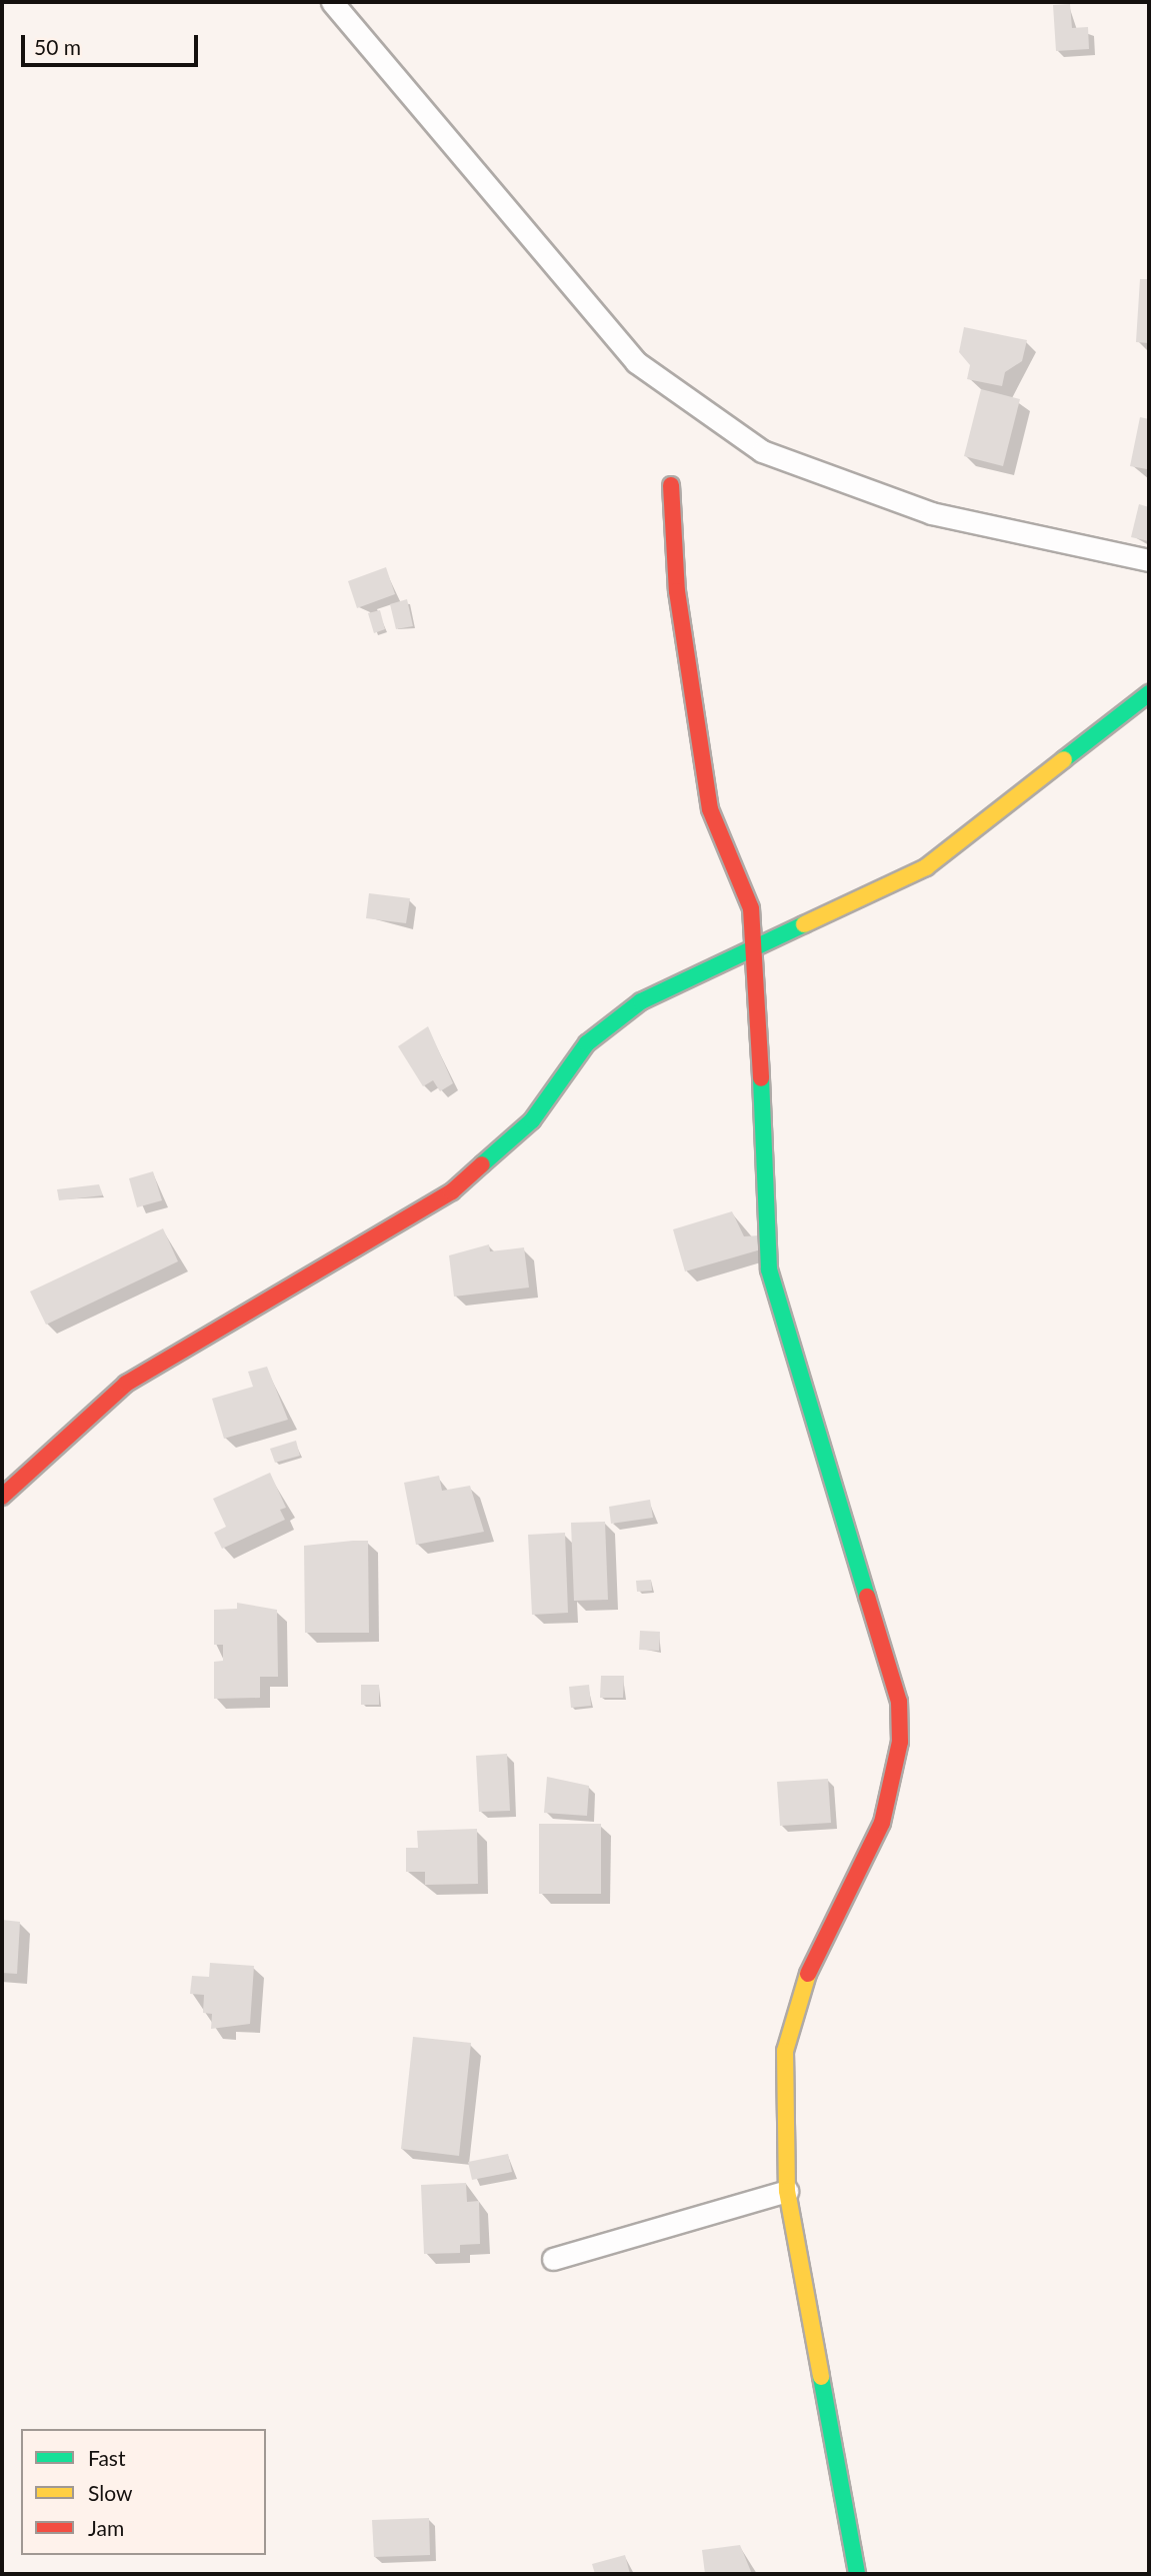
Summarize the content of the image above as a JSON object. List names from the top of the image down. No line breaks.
{"legend":["Fast","Slow","Jam"],"scale_bar":"50 m"}
